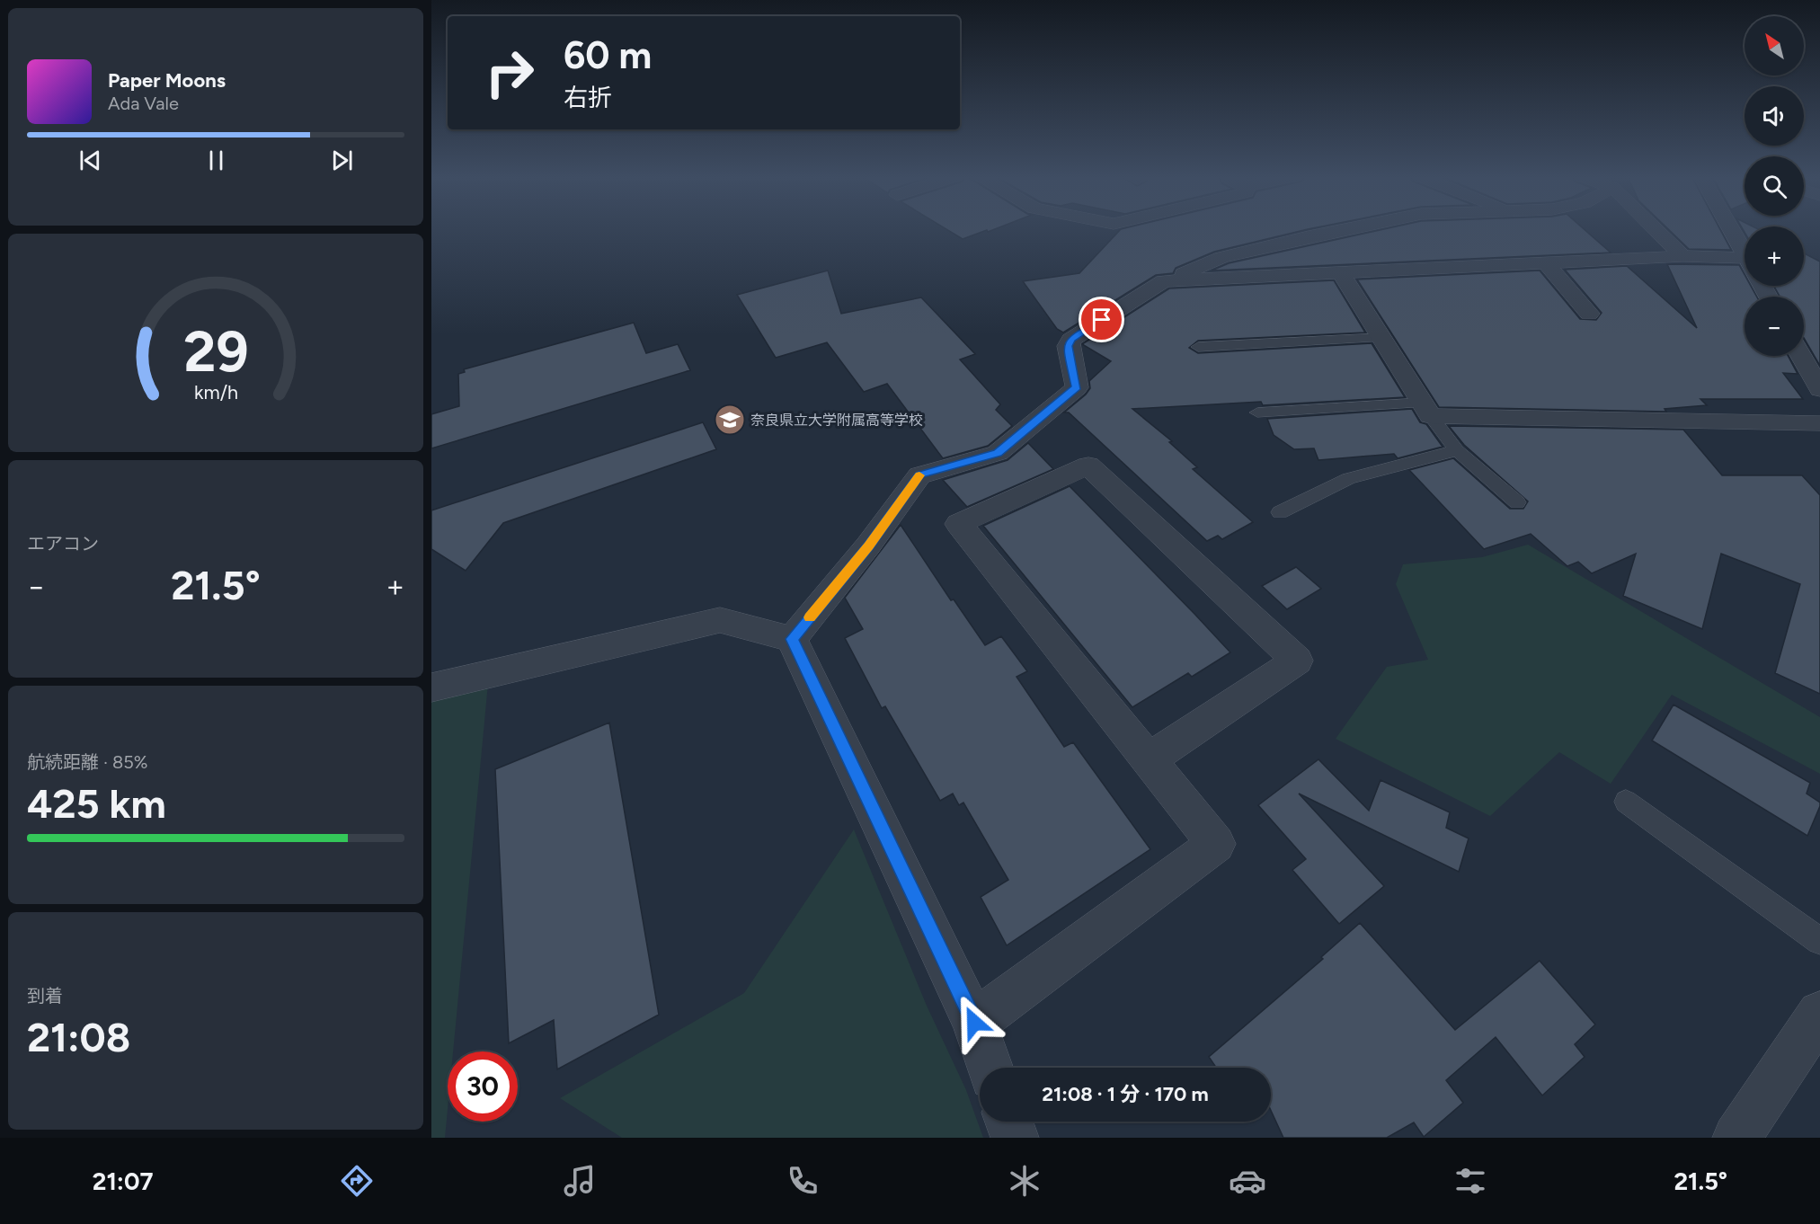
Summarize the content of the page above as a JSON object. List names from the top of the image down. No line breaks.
{"places":{"school or university":["奈良県立大学附属高等学校"]},"north":"top left","page":{"map_buttons":["+","−"],"turn":["60 m","右折"],"song":["Paper Moons","Ada Vale"],"tile":["エアコン",["航続距離 · 85%","425 km"],["到着","21:08"]],"heat":["−","21.5°","+"],"limit":"30","trip":"21:08 · 1 分 · 170 m","tabs":["21:07","21.5°"],"gauge":["29","km/h"]}}
